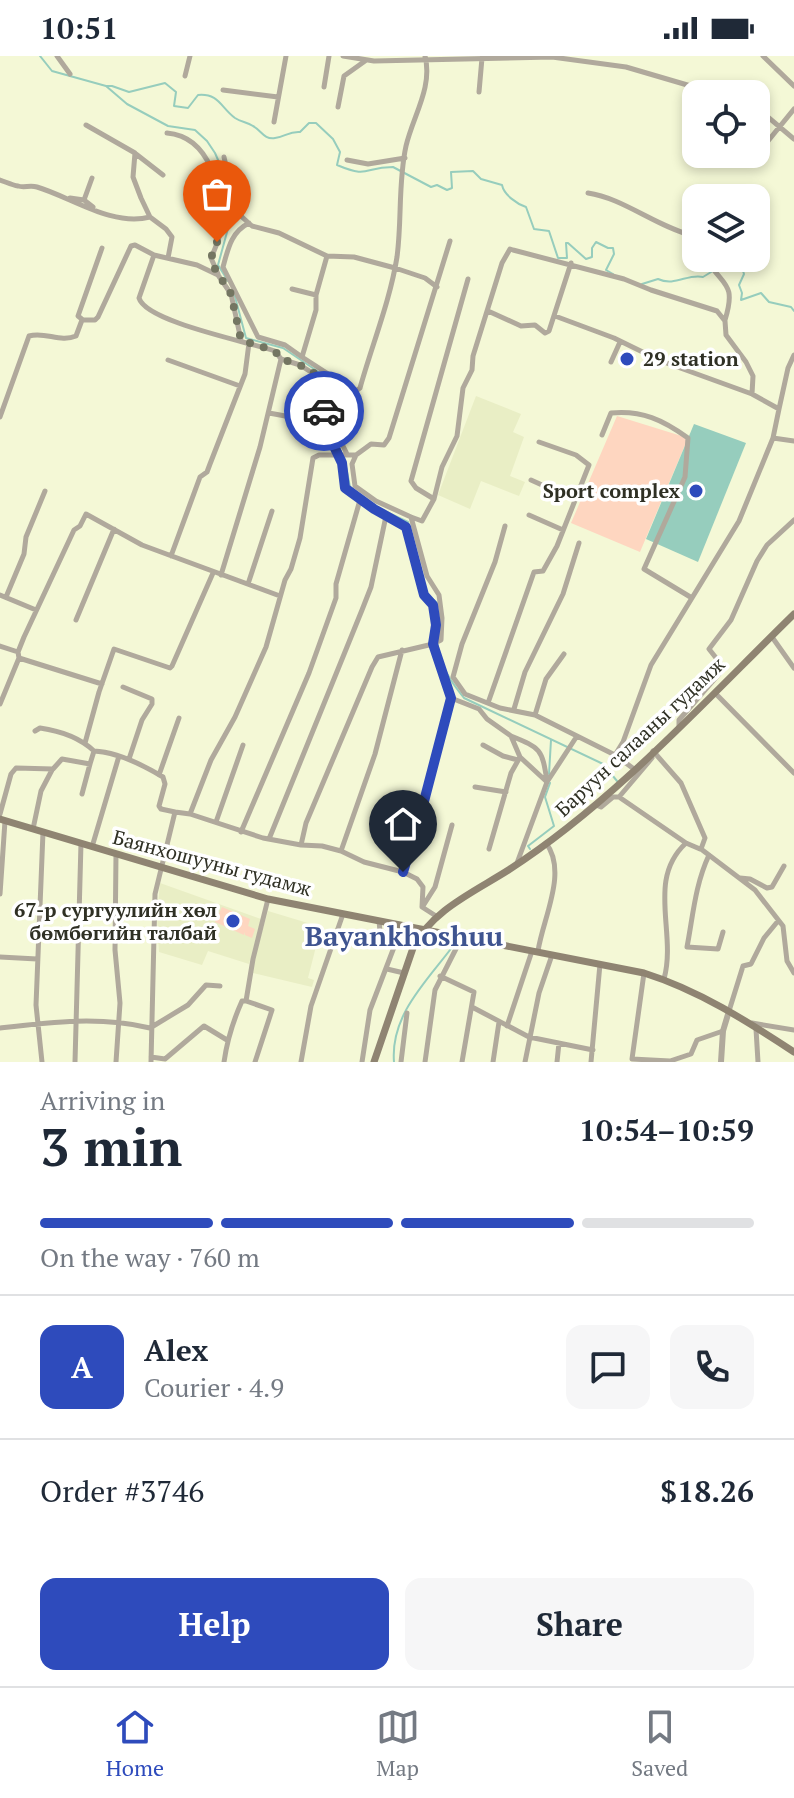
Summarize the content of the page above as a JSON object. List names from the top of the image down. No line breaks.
{"streets":{"main road":["Баруун салааны гудамж","Баянхошууны гудамж"]},"crossings":[["Баруун салааны гудамж","Баянхошууны гудамж"]],"districts":["Bayankhoshuu"],"places":["29 station","Sport complex","67-р сургуулийн хөл бөмбөгийн талбай"],"page":{"status":"10:51","heading":["3 min","Arriving in","10:54–10:59"],"panel":["Alex","Courier · 4.9","Order #3746","$18.26"],"bar":"On the way · 760 m","round":"A","buttons":["Help","Share"],"tabs":["Home","Map","Saved"]}}
